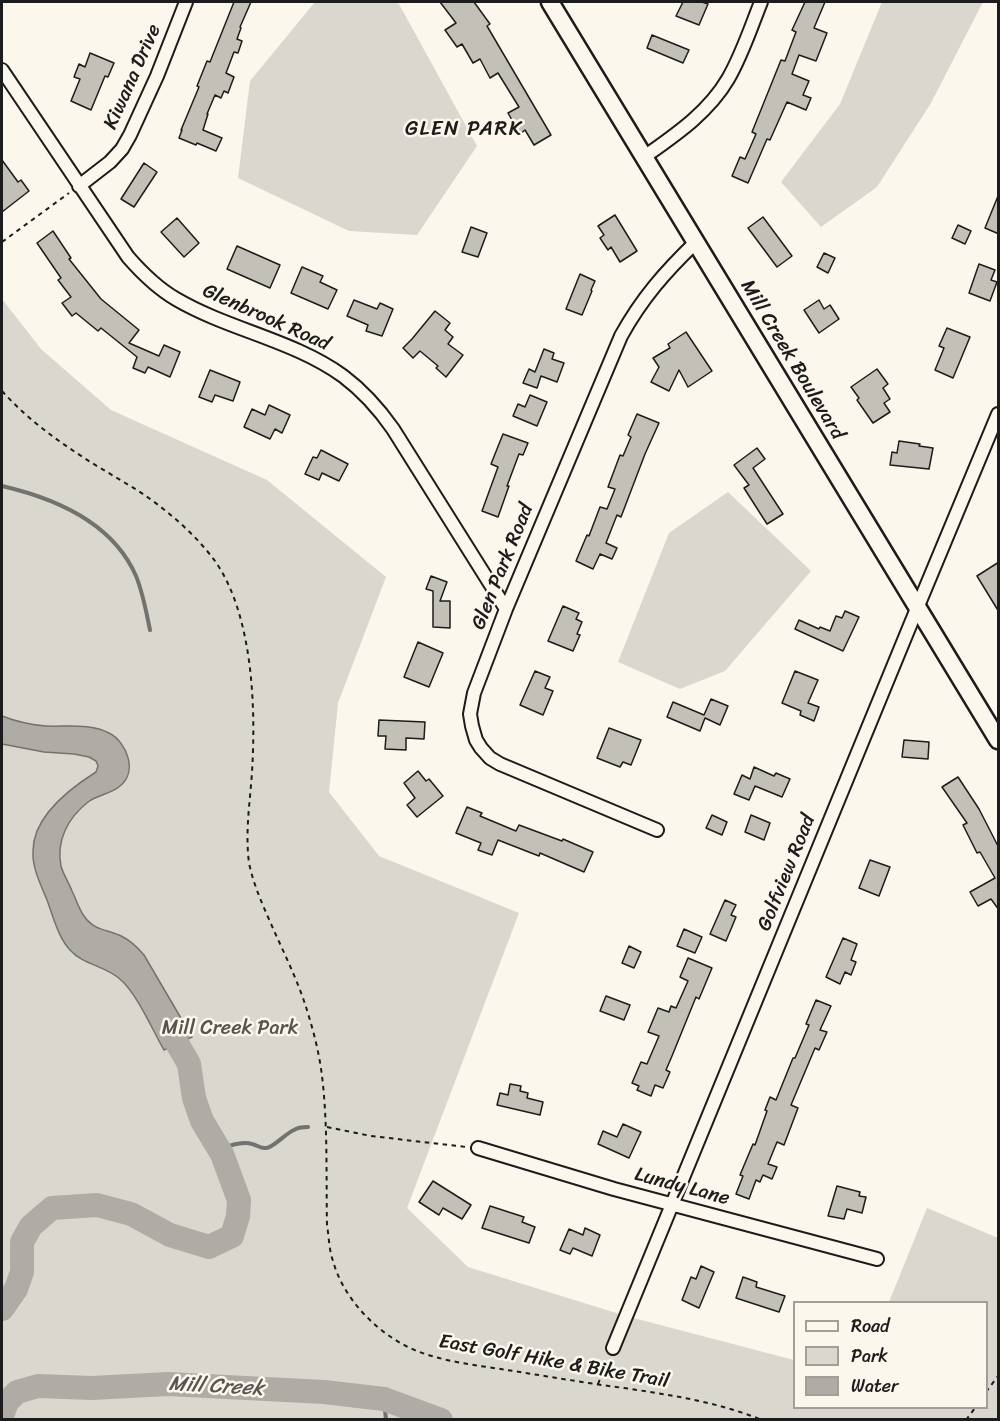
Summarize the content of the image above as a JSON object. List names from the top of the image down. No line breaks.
{"streets":{"street":["Kiwana Drive","Glenbrook Road","Mill Creek Boulevard","Glen Park Road","Golfview Road","Lundy Lane"],"path":["East Golf Hike & Bike Trail"]},"crossings":[["Kiwana Drive","Glenbrook Road"],["Glenbrook Road","Glen Park Road"],["Mill Creek Boulevard","Glen Park Road"],["Mill Creek Boulevard","Golfview Road"],["Golfview Road","Lundy Lane"]],"districts":["GLEN PARK"],"water":["Mill Creek"],"parks":["Mill Creek Park"],"legend":["Road","Park","Water"]}
